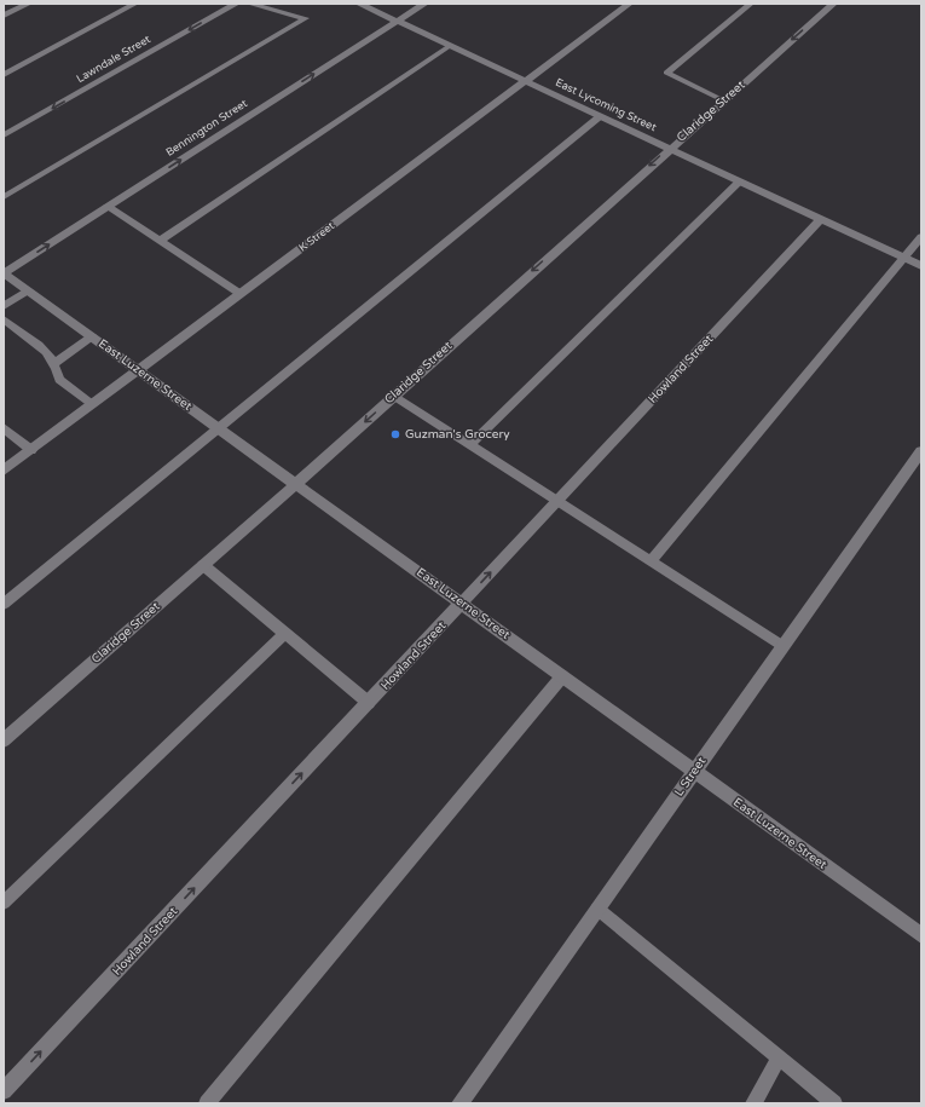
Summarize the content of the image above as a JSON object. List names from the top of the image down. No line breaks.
{"streets":{"street":["Lawndale Street","East Lycoming Street","Claridge Street","Bennington Street","K Street","Howland Street","East Luzerne Street","L Street"]},"crossings":[["East Lycoming Street","Claridge Street"],["East Lycoming Street","Bennington Street"],["East Lycoming Street","K Street"],["East Lycoming Street","Howland Street"],["Claridge Street","East Luzerne Street"],["Bennington Street","East Luzerne Street"],["K Street","East Luzerne Street"],["Howland Street","East Luzerne Street"],["East Luzerne Street","L Street"]],"one_way":["Lawndale Street","Claridge Street","Bennington Street","Howland Street"],"places":["Guzman's Grocery"]}
